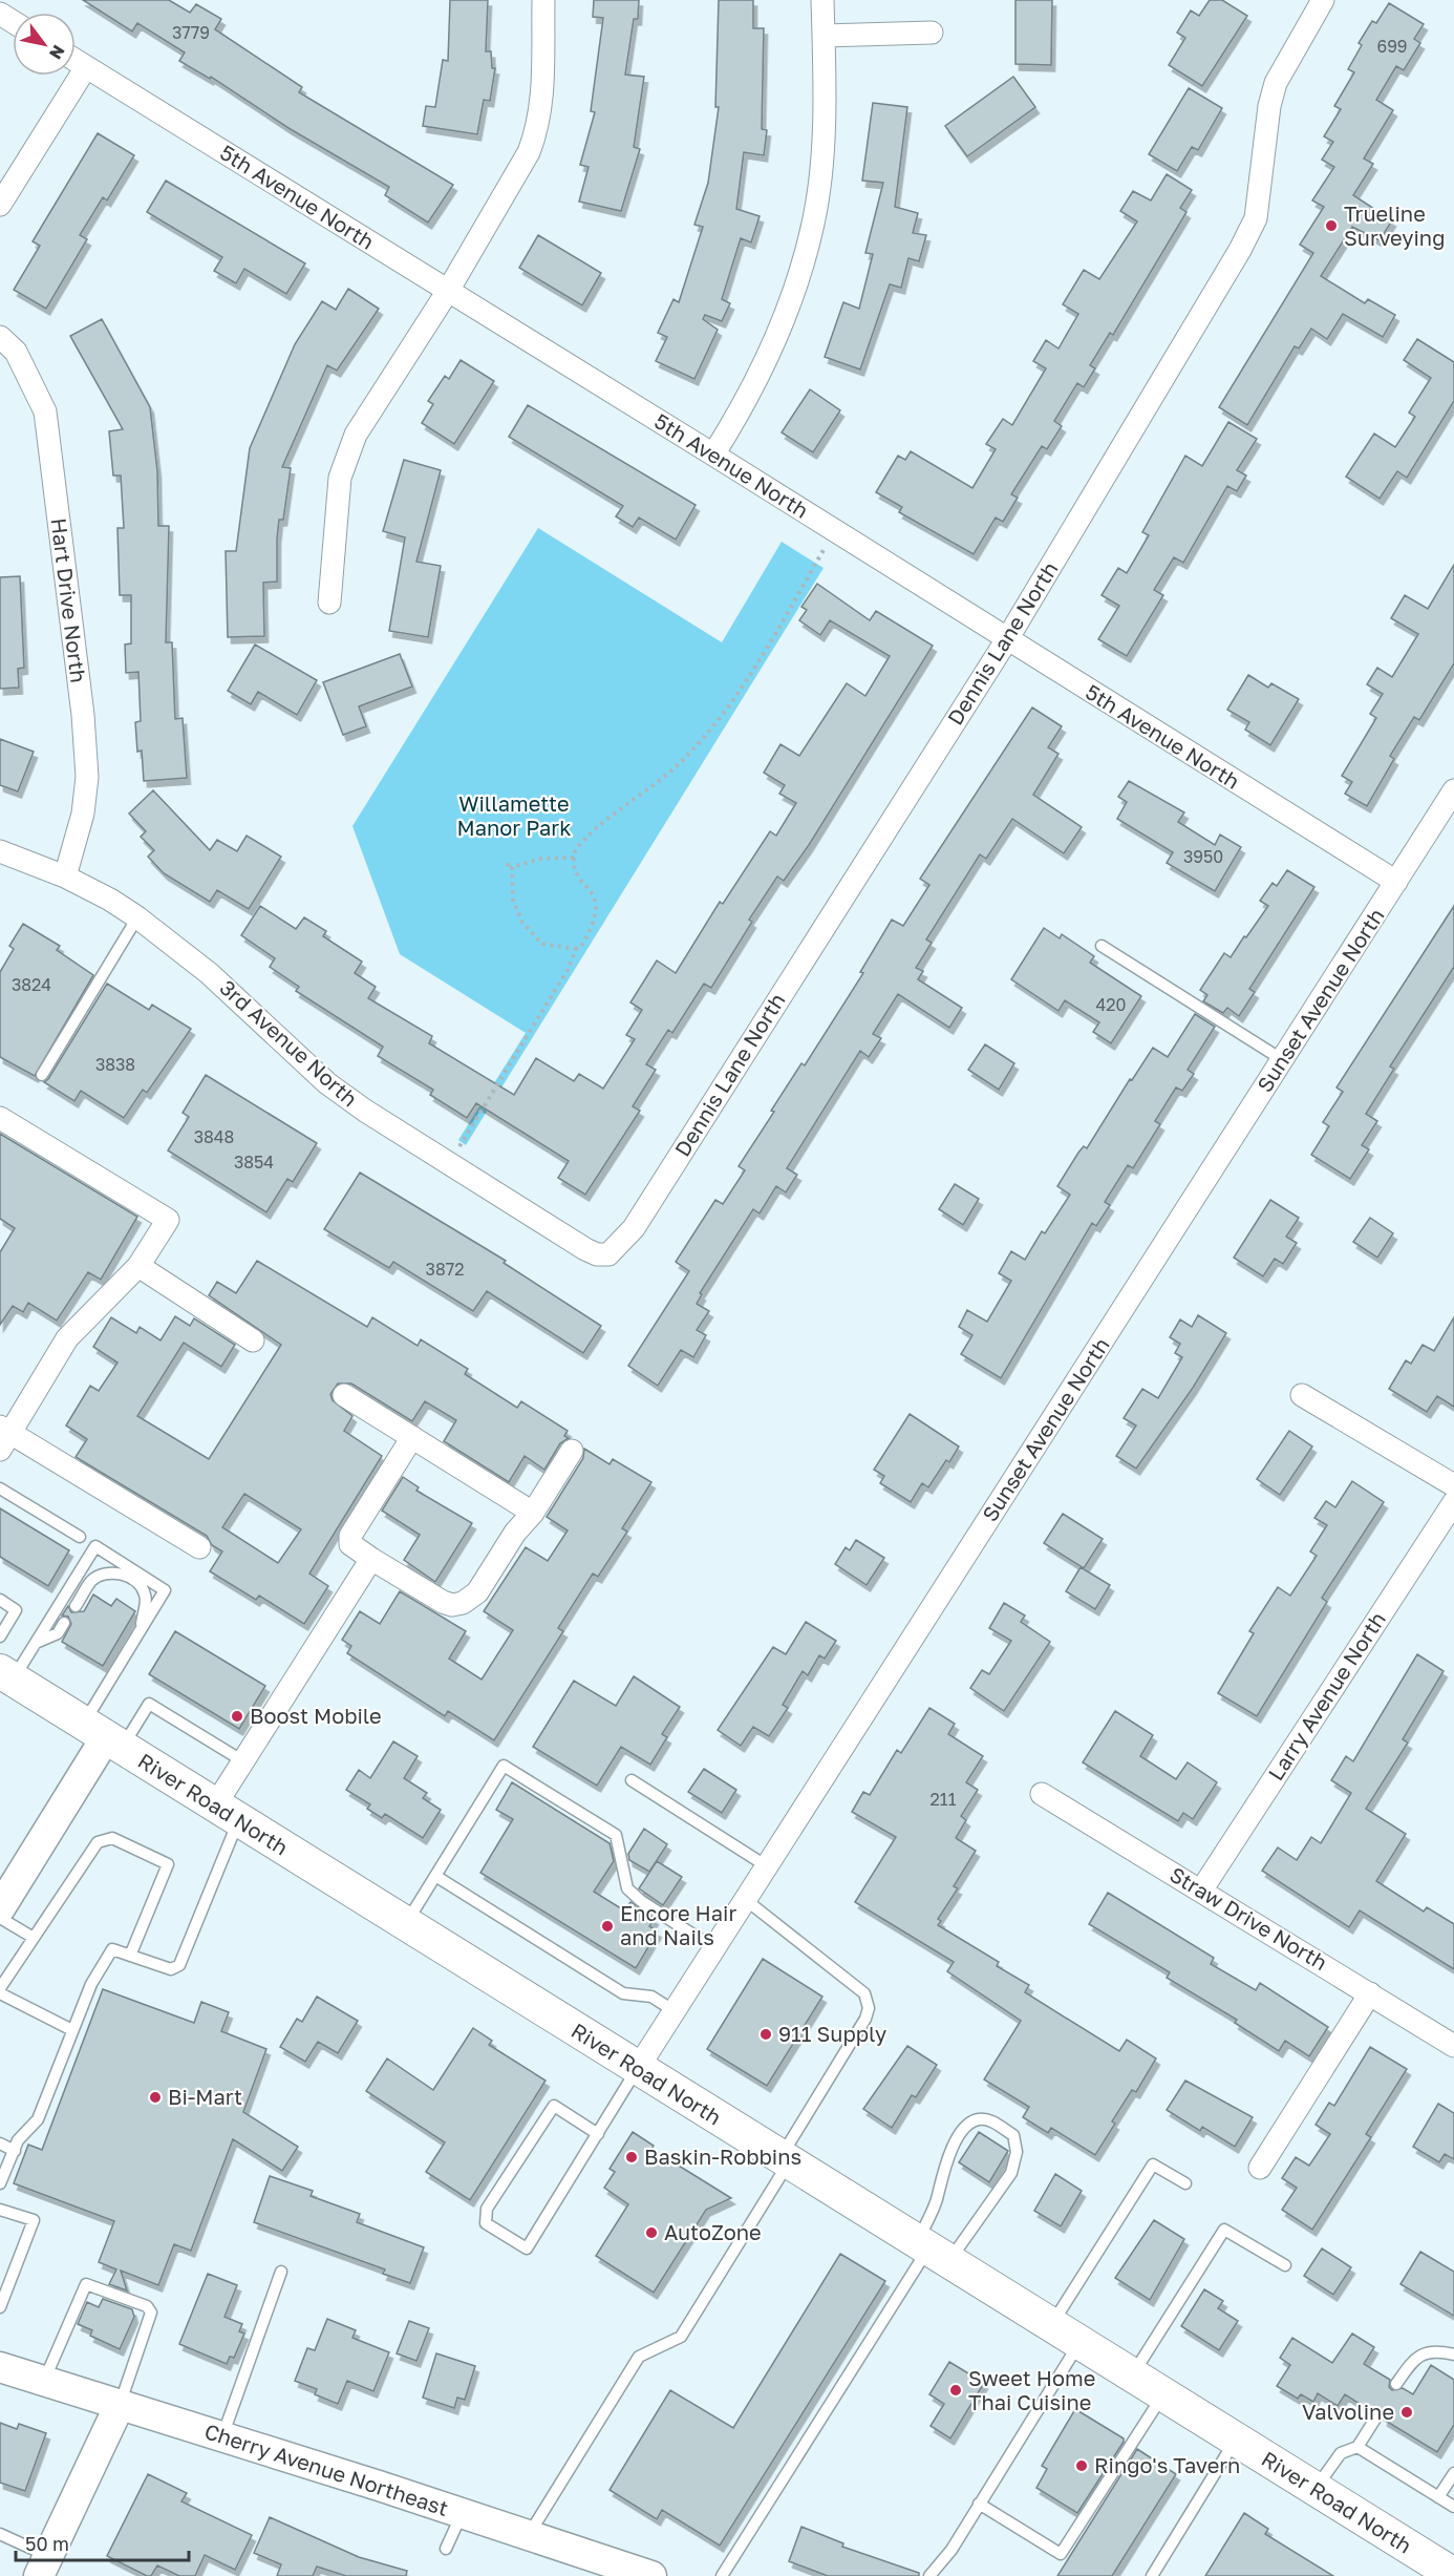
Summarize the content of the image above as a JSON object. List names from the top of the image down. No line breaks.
{"streets":{"main road":["River Road North","Cherry Avenue Northeast"],"street":["5th Avenue North","Hart Drive North","Dennis Lane North","Sunset Avenue North","3rd Avenue North","Larry Avenue North","Straw Drive North"]},"crossings":[["5th Avenue North","Dennis Lane North"],["5th Avenue North","Sunset Avenue North"],["Hart Drive North","3rd Avenue North"],["Dennis Lane North","3rd Avenue North"],["Sunset Avenue North","River Road North"],["Larry Avenue North","Straw Drive North"]],"parks":["Willamette Manor Park"],"places":["Trueline Surveying","Boost Mobile","Encore Hair and Nails","911 Supply","Bi-Mart","Baskin-Robbins","AutoZone","Sweet Home Thai Cuisine","Valvoline","Ringo's Tavern"],"house_numbers":["3779","699","3950","3824","420","3838","3848","3854","3872","211"],"scale_bar":"50 m","north":"bottom right"}
